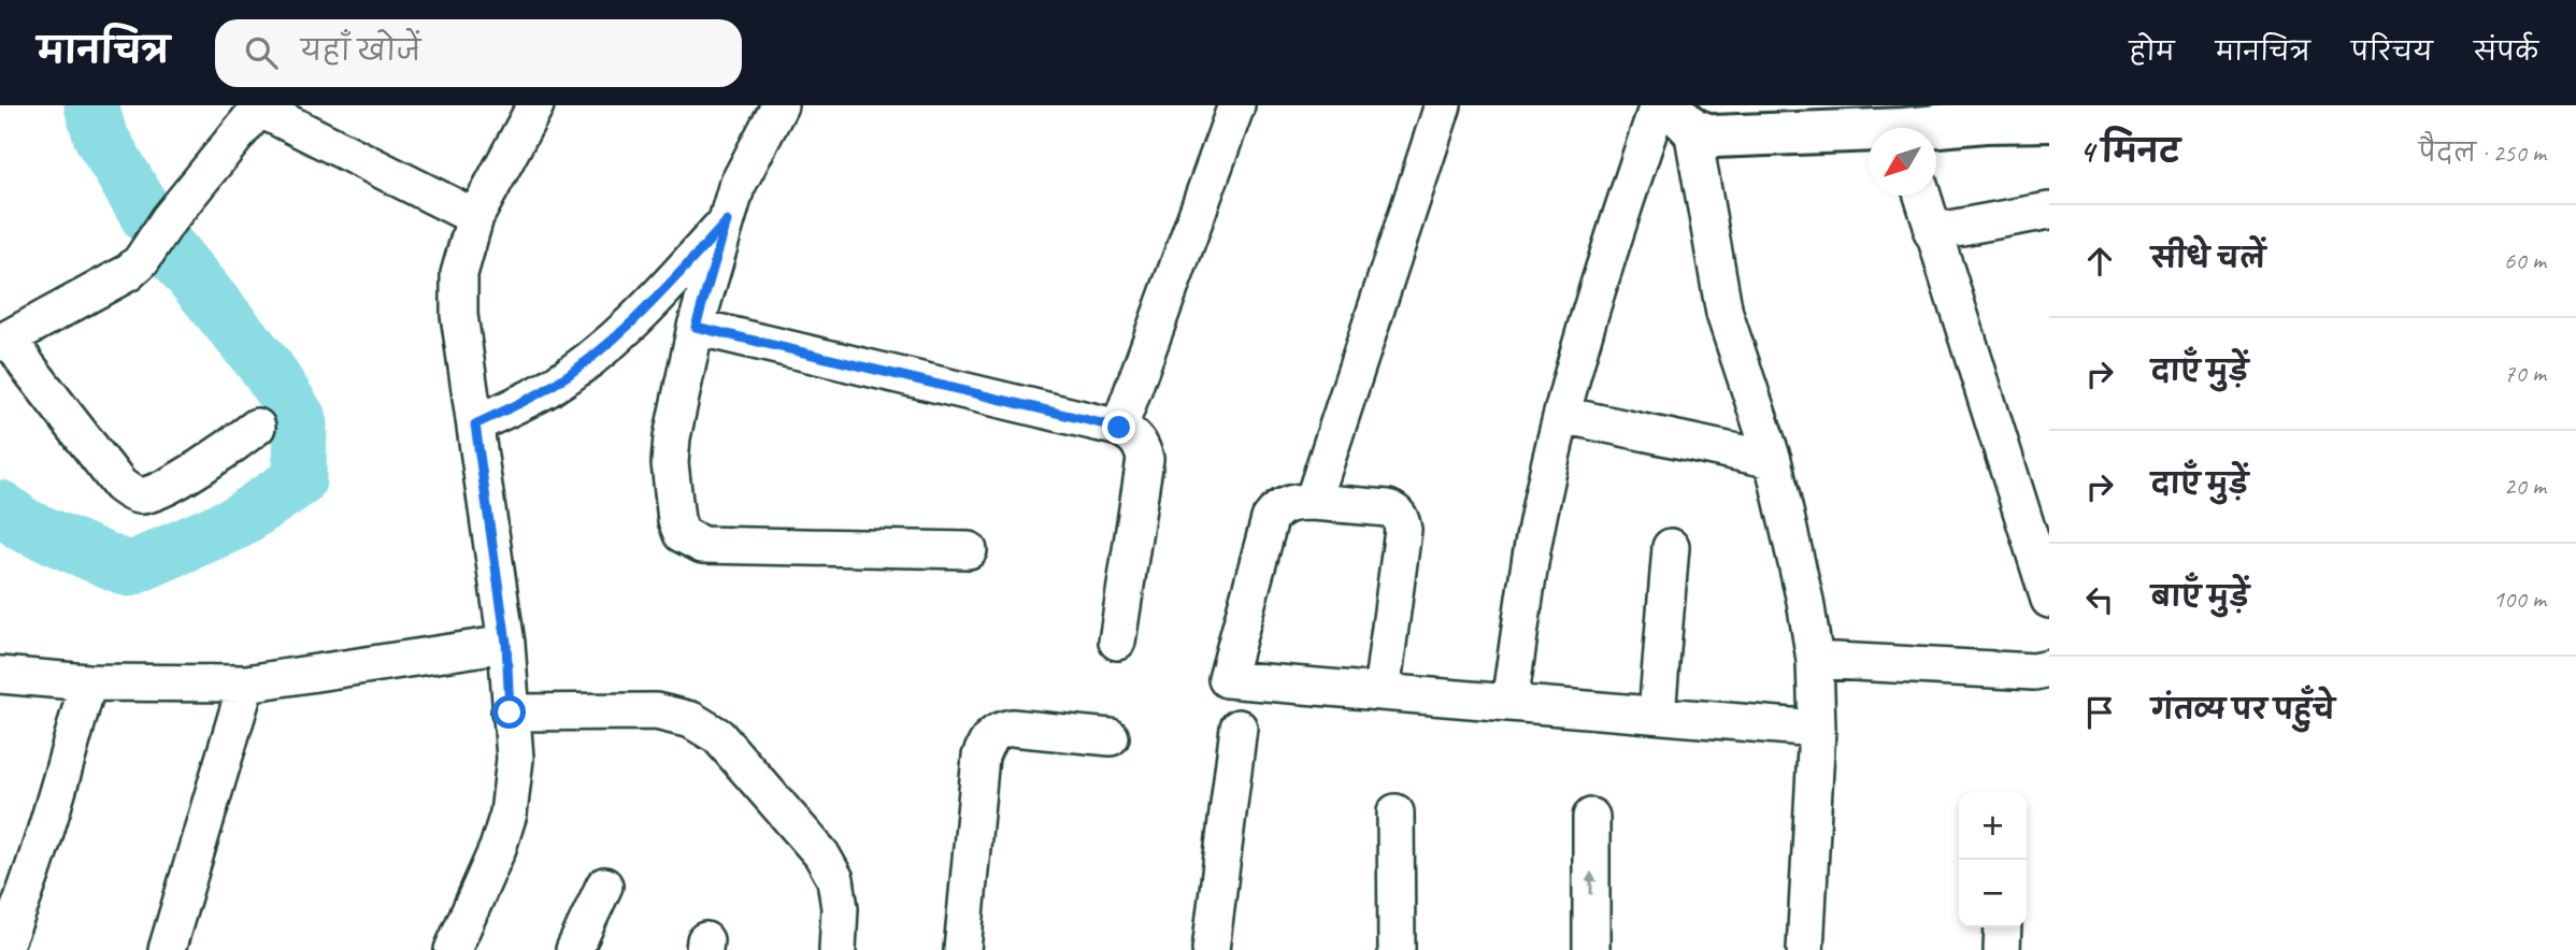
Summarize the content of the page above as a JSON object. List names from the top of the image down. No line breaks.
{"north":"bottom left","page":{"header":"मानचित्र","search":"यहाँ खोजें","nav":["होम","मानचित्र","परिचय","संपर्क"],"heading":["4 मिनट","पैदल · 250 m"],"list":[["सीधे चलें","60 m"],["दाएँ मुड़ें","70 m"],["दाएँ मुड़ें","20 m"],["बाएँ मुड़ें","100 m"],"गंतव्य पर पहुँचे"],"map_buttons":["+","−"]}}
